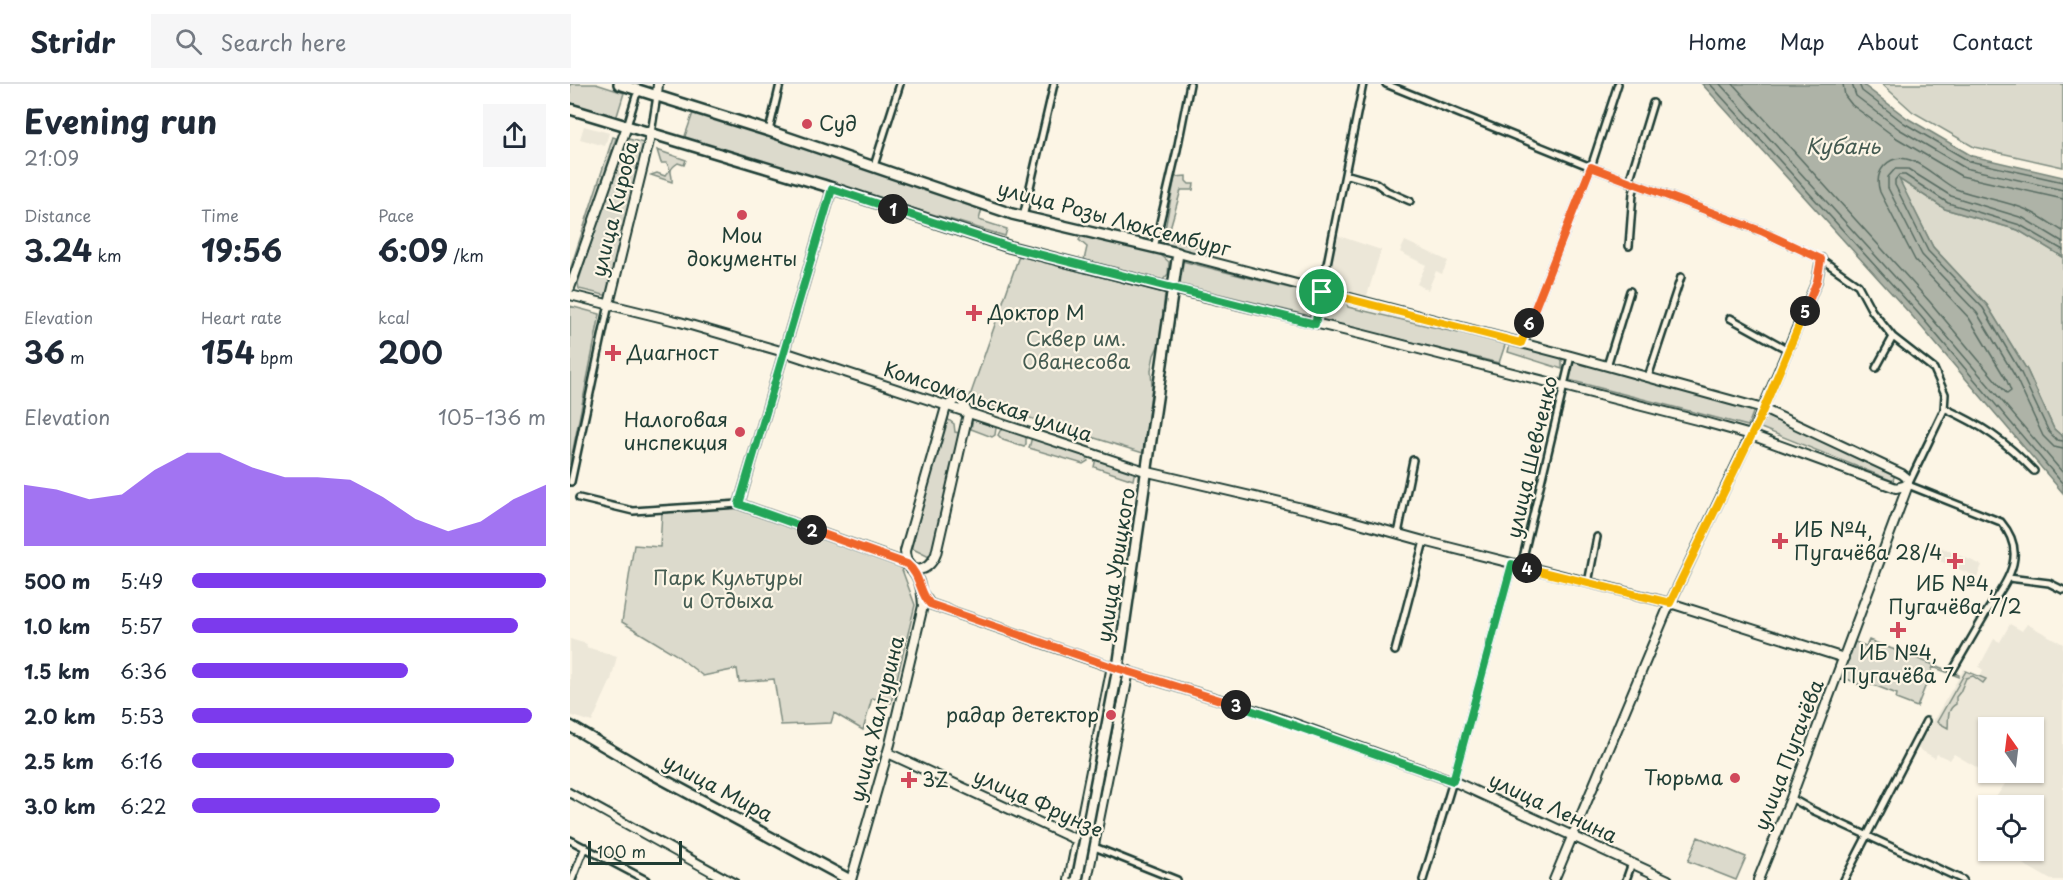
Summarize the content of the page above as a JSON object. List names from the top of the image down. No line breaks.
{"streets":{"main road":["улица Кирова","улица Розы Люксембург","Комсомольская улица","улица Урицкого","улица Халтурина","улица Пугачёва","улица Мира","улица Фрунзе","улица Ленина"],"street":["улица Шевченко"]},"crossings":[["улица Кирова","улица Розы Люксембург"],["улица Кирова","Комсомольская улица"],["улица Розы Люксембург","улица Шевченко"],["улица Розы Люксембург","улица Урицкого"],["улица Розы Люксембург","улица Пугачёва"],["Комсомольская улица","улица Шевченко"],["Комсомольская улица","улица Урицкого"],["Комсомольская улица","улица Халтурина"],["Комсомольская улица","улица Пугачёва"],["улица Шевченко","улица Ленина"],["улица Урицкого","улица Фрунзе"],["улица Урицкого","улица Ленина"],["улица Халтурина","улица Мира"],["улица Халтурина","улица Фрунзе"],["улица Халтурина","улица Ленина"]],"water":["Кубань"],"parks":["Сквер им. Ованесова","Парк Культуры и Отдыха"],"places":{"other":["Суд","Мои документы","Налоговая инспекция","радар детектор","Тюрьма"],"health":["Доктор М","Диагност","ИБ №4, Пугачёва 28/4","ИБ №4, Пугачёва 7/2","ИБ №4, Пугачёва 7","3Z"]},"scale_bar":"100 m","north":"top","page":{"header":"Stridr","search":"Search here","nav":["Home","Map","About","Contact"],"heading":["Evening run","21:09"],"stats":[["Distance","3.24 km"],["Time","19:56"],["Pace","6:09 /km"],["Elevation","36 m"],["Heart rate","154 bpm"],["kcal","200"]],"pins":["1","5","6","2","4","3"],"chart":["Elevation","105–136 m"],"list":[{"name":"500 m","note":"5:49"},{"name":"1.0 km","note":"5:57"},{"name":"1.5 km","note":"6:36"},{"name":"2.0 km","note":"5:53"},{"name":"2.5 km","note":"6:16"},{"name":"3.0 km","note":"6:22"}],"scale":"100 m"}}
